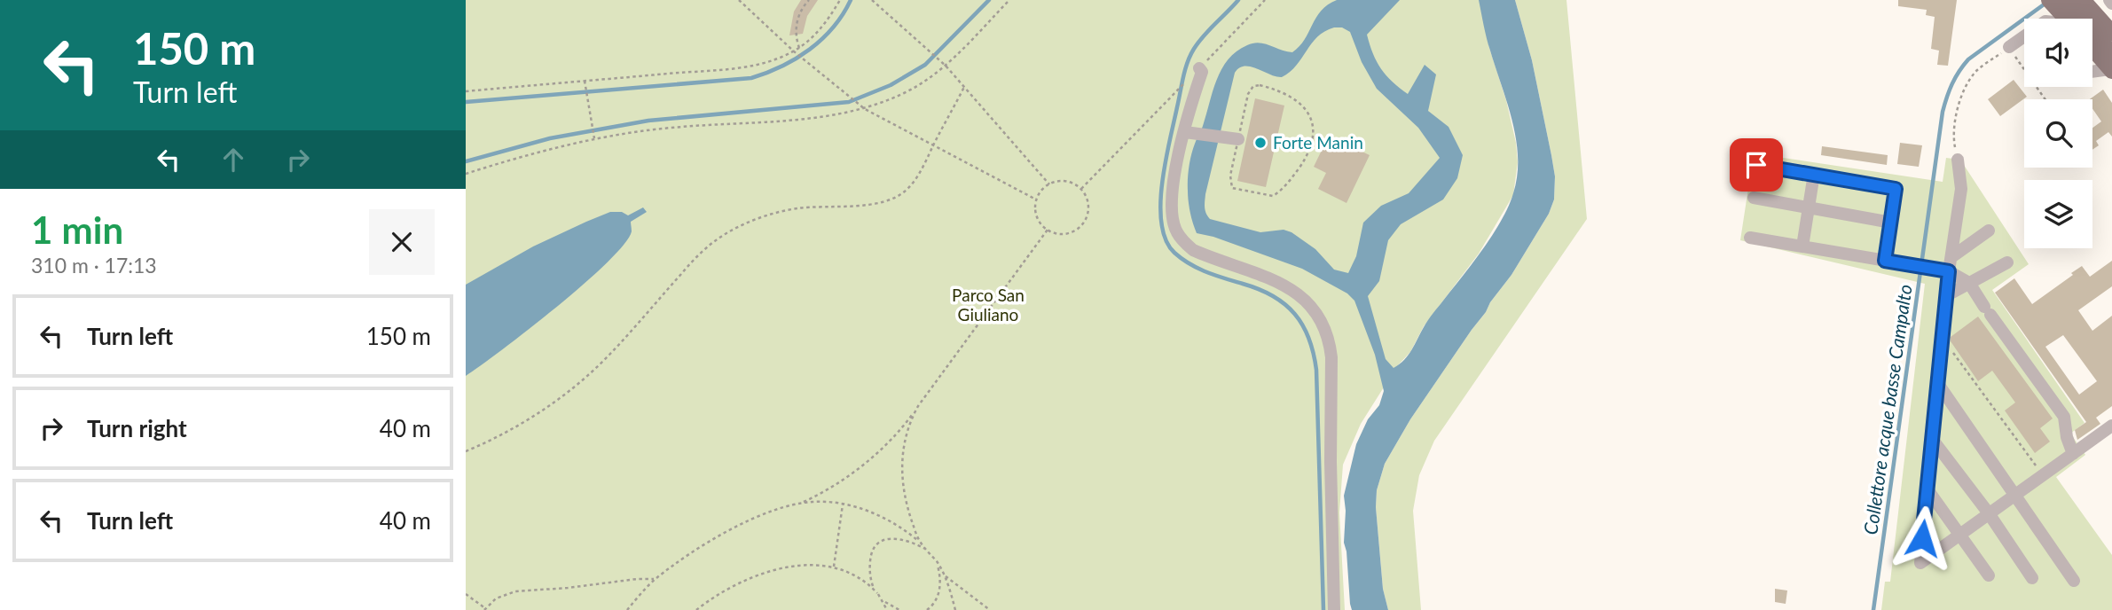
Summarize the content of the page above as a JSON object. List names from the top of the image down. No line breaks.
{"water":["Collettore acque basse Campalto"],"parks":["Parco San Giuliano"],"places":["Forte Manin"],"page":{"turn":["150 m","Turn left"],"heading":["1 min","310 m · 17:13"],"list":[{"name":"Turn left","value":"150 m"},{"name":"Turn right","value":"40 m"},{"name":"Turn left","value":"40 m"}]}}
